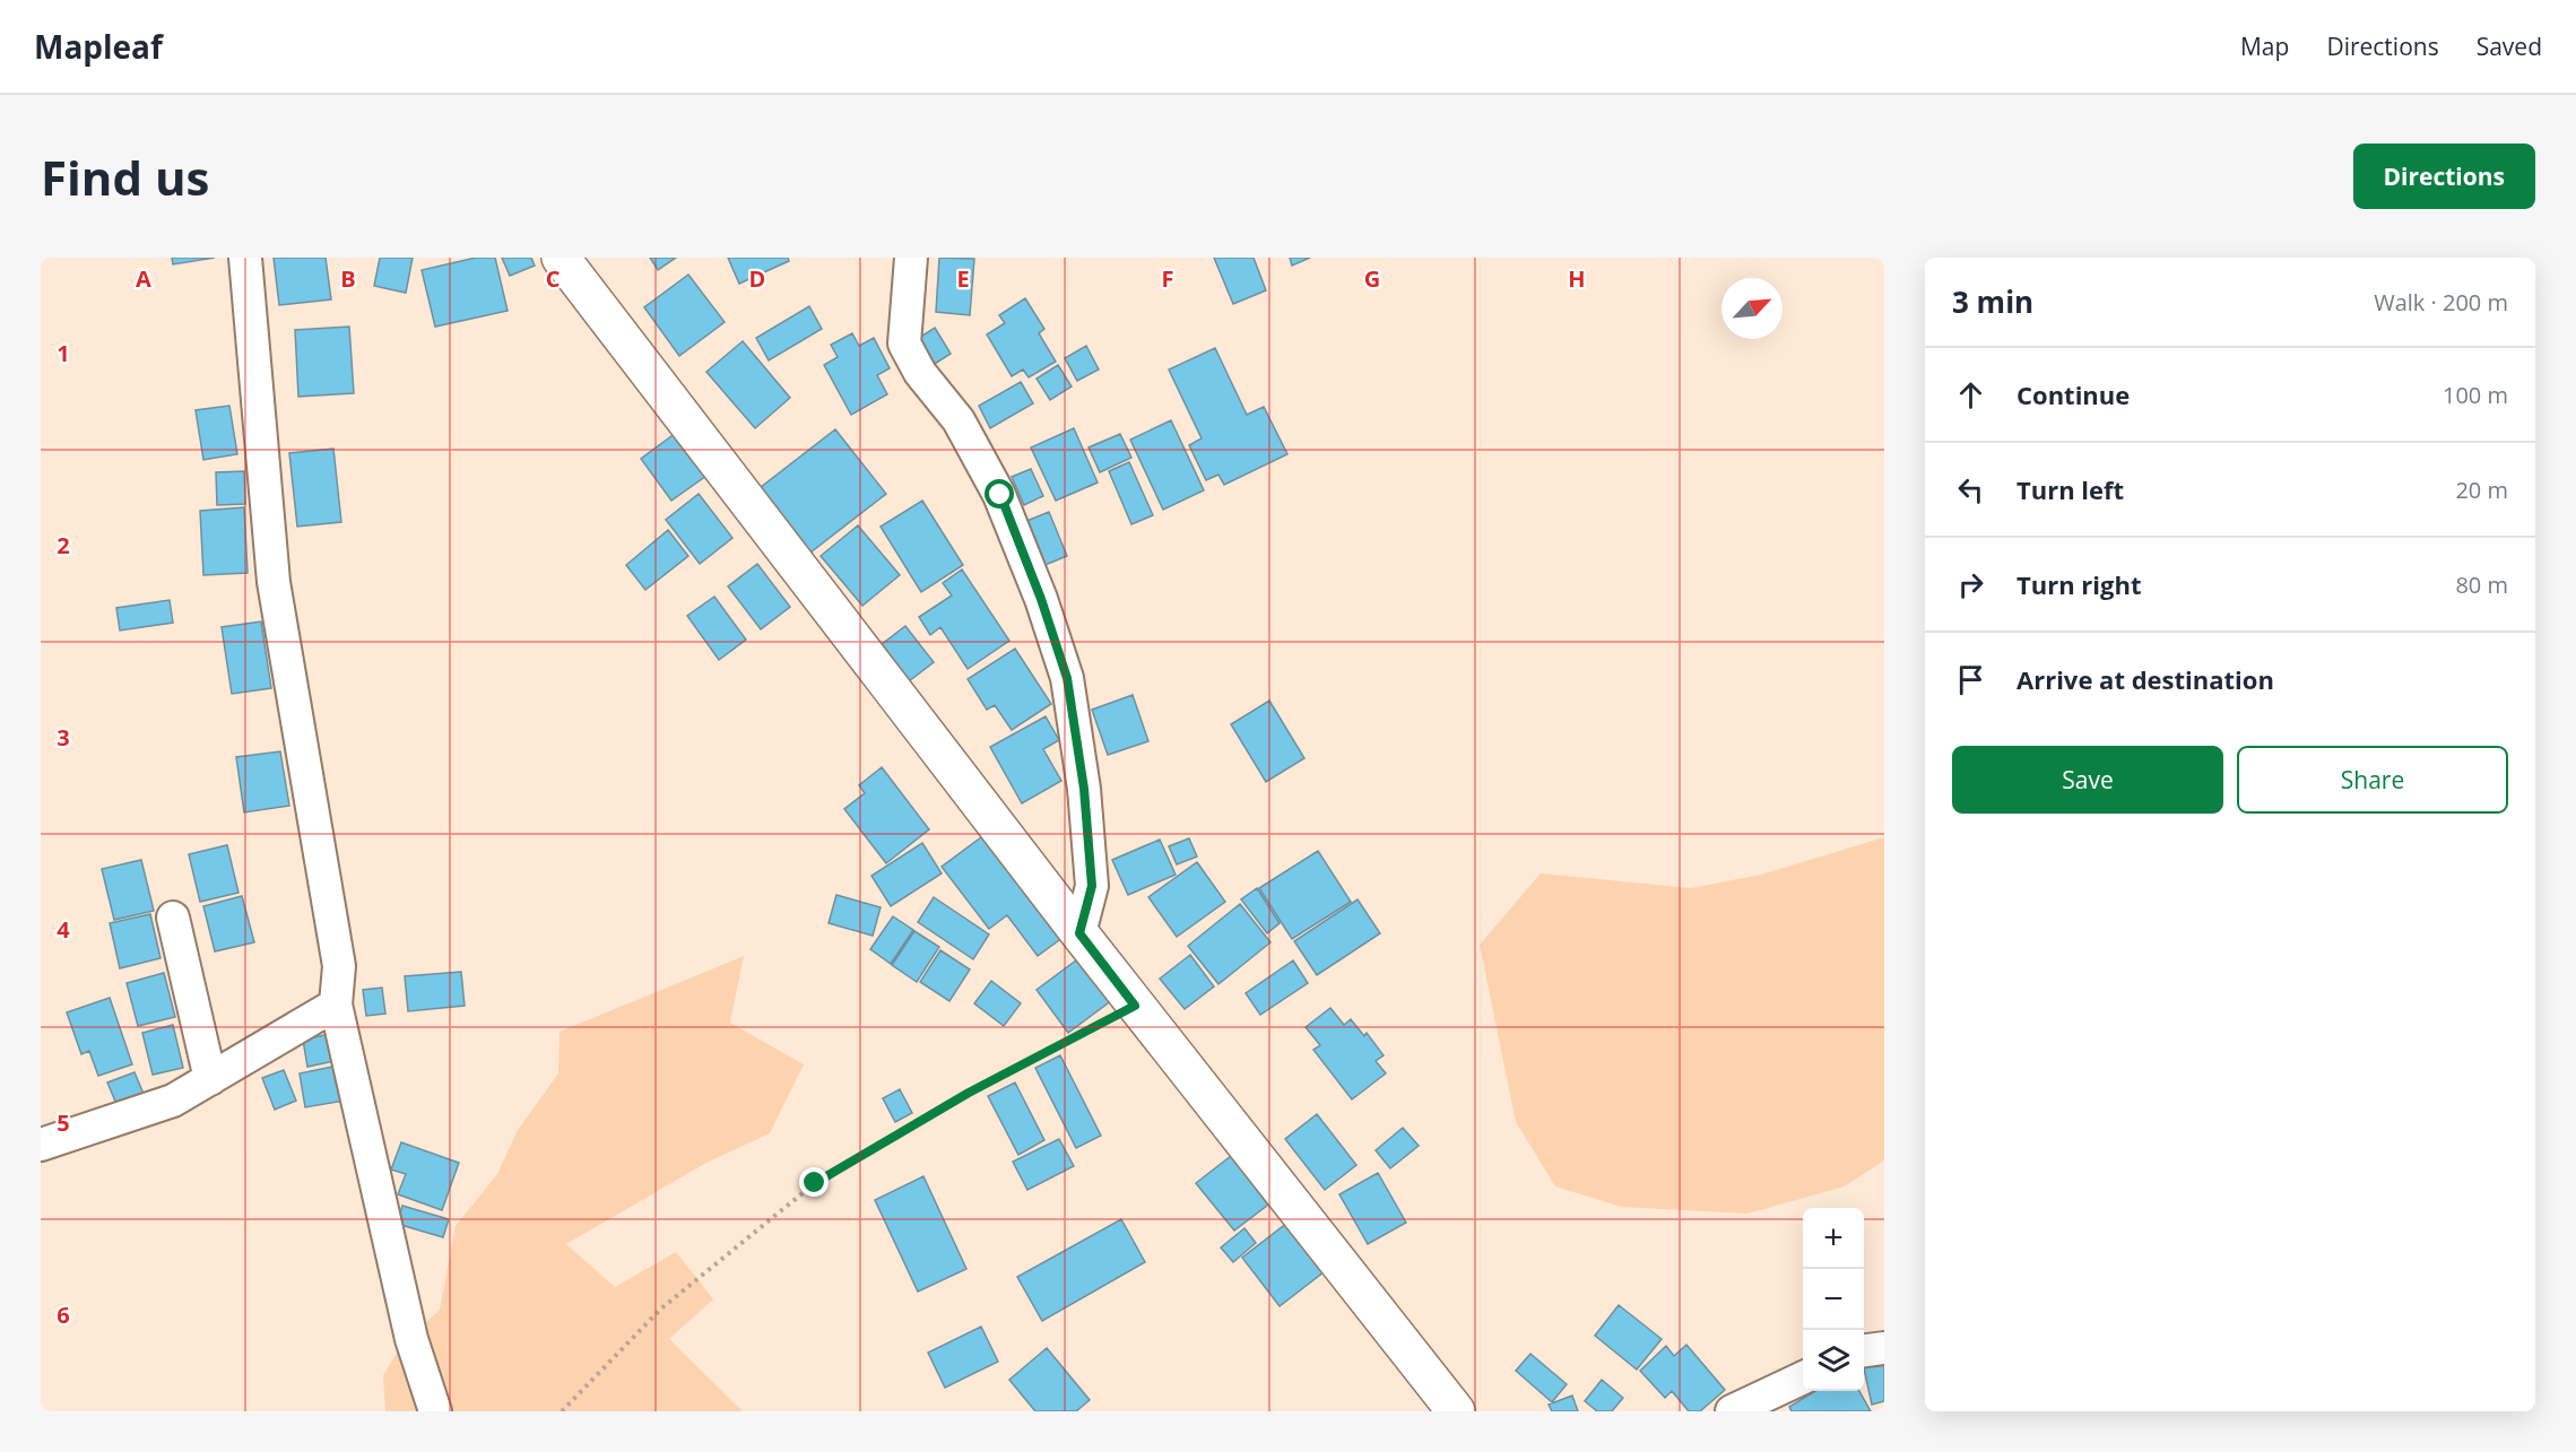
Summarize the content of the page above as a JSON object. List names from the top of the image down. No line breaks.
{"north":"top right","page":{"header":"Mapleaf","nav":["Map","Directions","Saved"],"buttons":["Directions",["Save","Share"]],"title":"Find us","heading":["3 min","Walk · 200 m"],"list":[["Continue","100 m"],["Turn left","20 m"],["Turn right","80 m"],"Arrive at destination"],"map_buttons":["+","−"]},"grid":{"columns":["A","B","C","D","E","F","G","H"],"rows":["1","2","3","4","5","6"]}}
